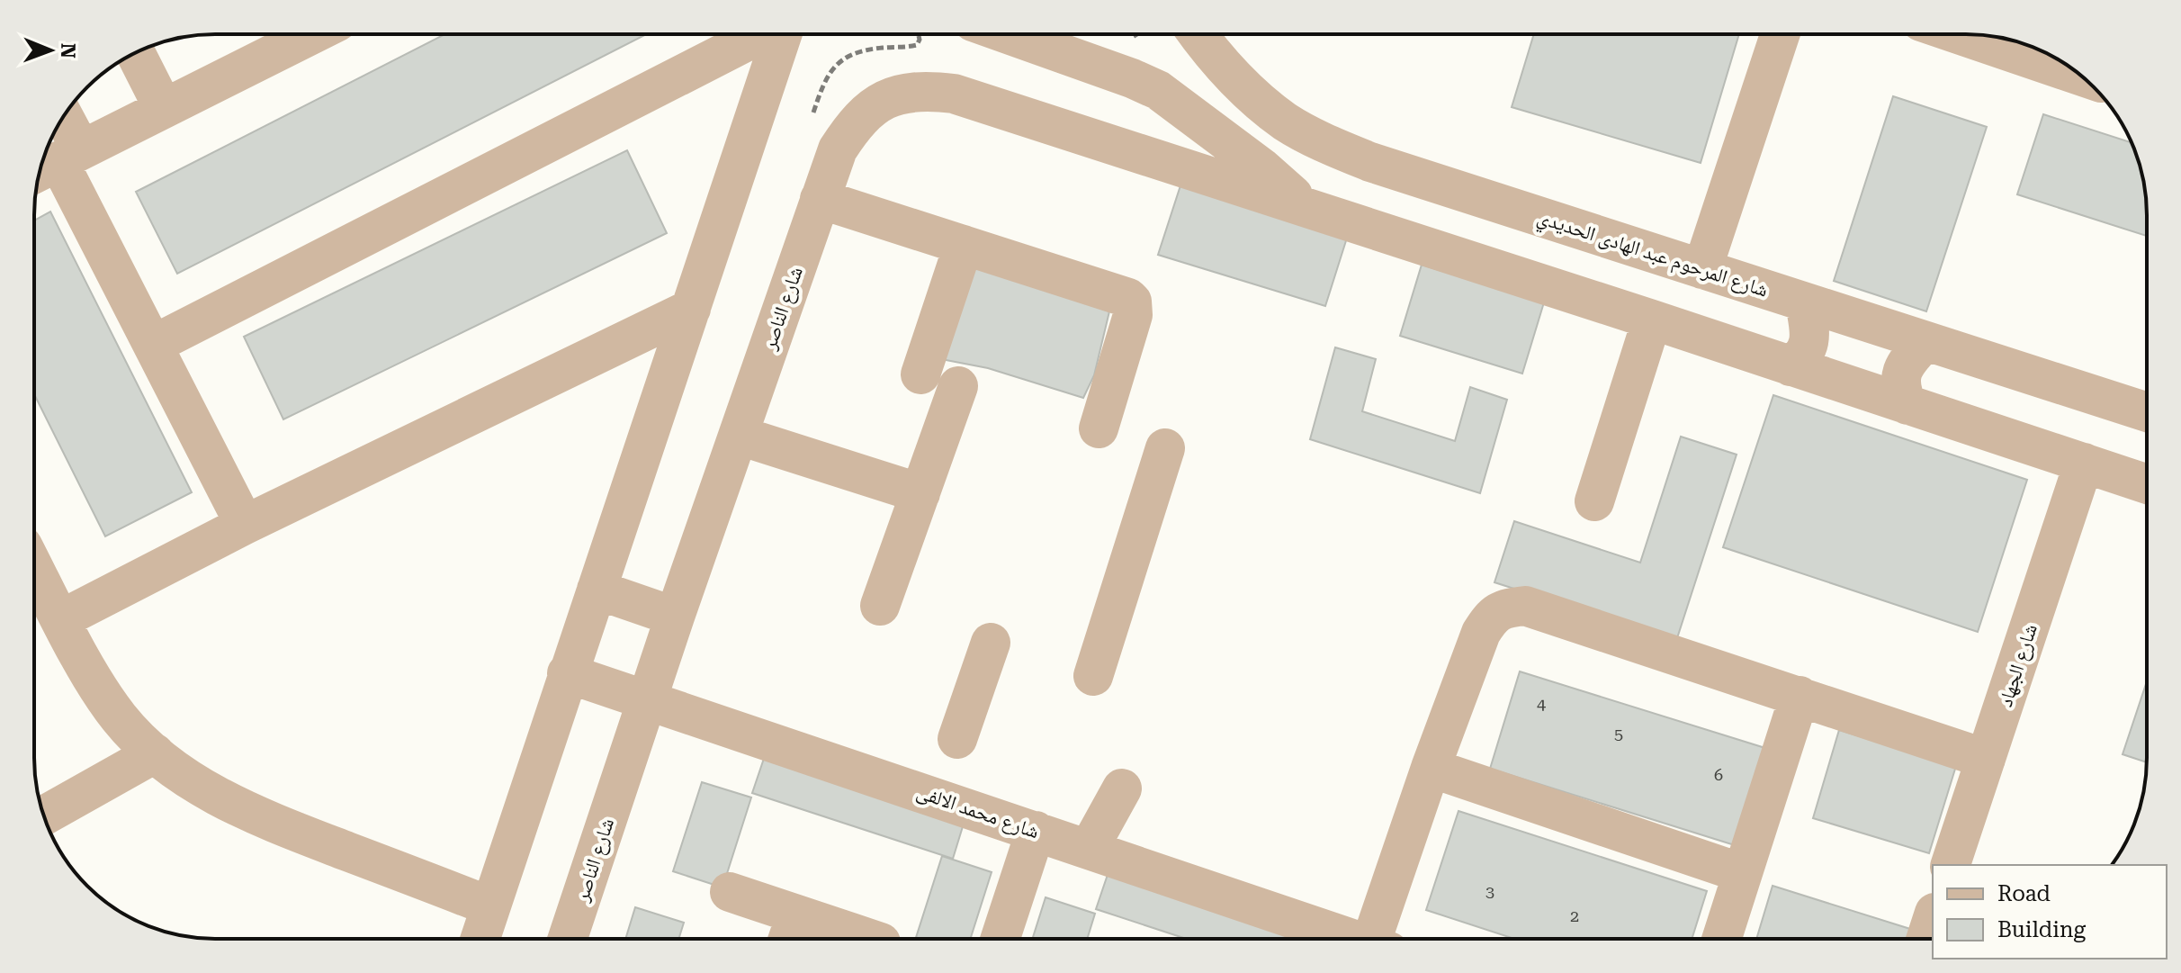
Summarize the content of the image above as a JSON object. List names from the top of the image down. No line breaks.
{"streets":{"street":["شارع المرحوم عبد الهادى الحديدي","شارع الناصر","شارع الجهاد","شارع محمد الالفى"]},"crossings":[["شارع الناصر","شارع محمد الالفى"]],"house_numbers":["4","5","6","3","2"],"legend":["Road","Building"],"north":"right"}
